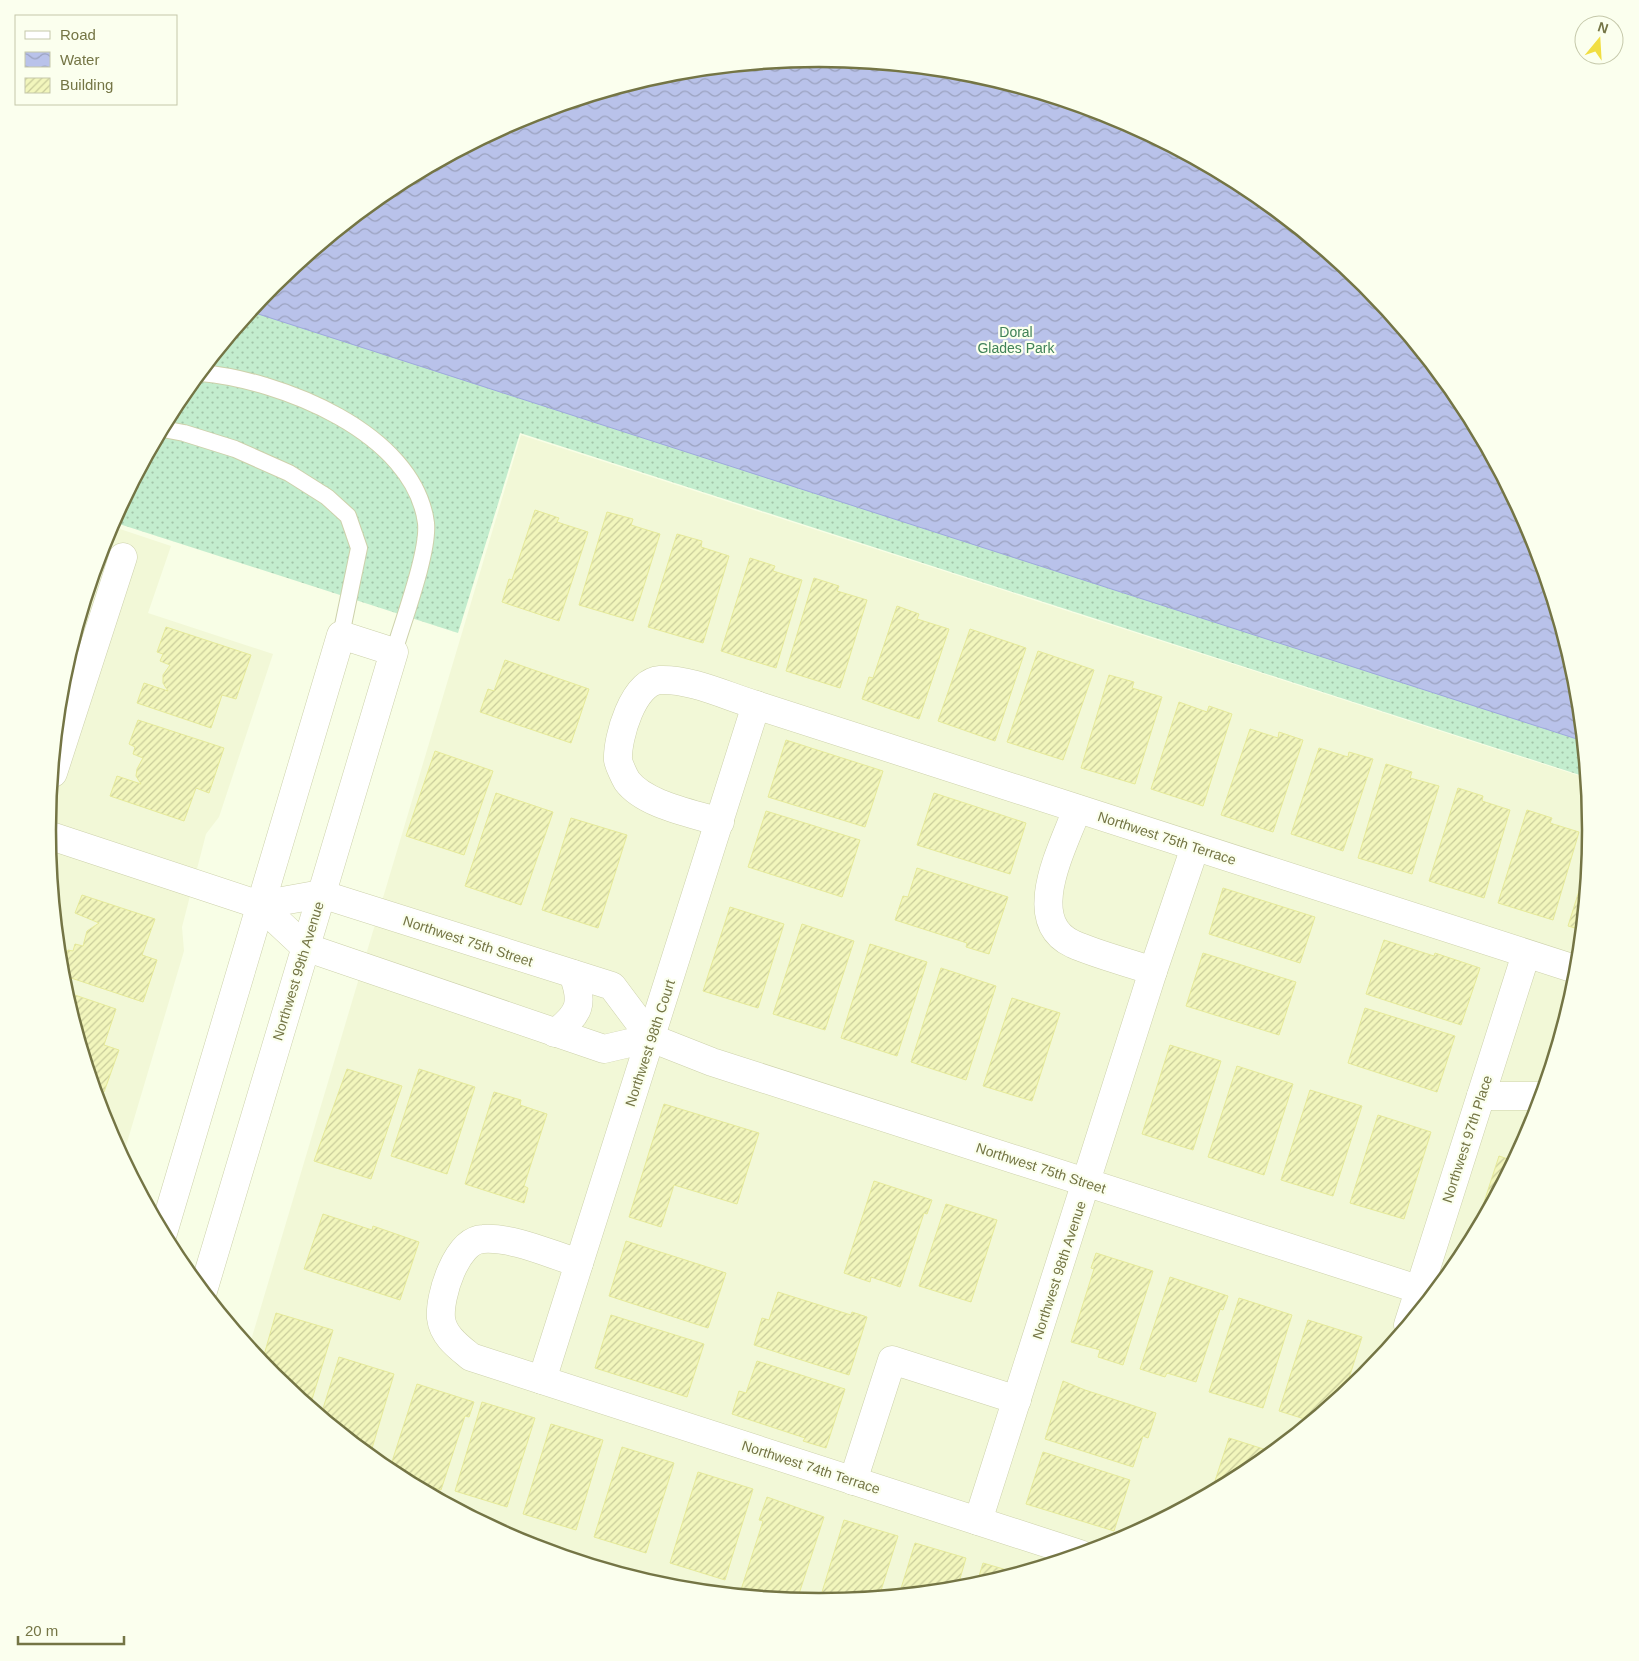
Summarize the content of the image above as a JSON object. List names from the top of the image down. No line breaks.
{"streets":{"street":["Northwest 75th Terrace","Northwest 75th Street","Northwest 99th Avenue","Northwest 98th Court","Northwest 97th Place","Northwest 98th Avenue","Northwest 74th Terrace"]},"crossings":[["Northwest 75th Terrace","Northwest 98th Court"],["Northwest 75th Terrace","Northwest 97th Place"],["Northwest 75th Terrace","Northwest 98th Avenue"],["Northwest 75th Street","Northwest 99th Avenue"],["Northwest 75th Street","Northwest 98th Court"],["Northwest 75th Street","Northwest 97th Place"],["Northwest 75th Street","Northwest 98th Avenue"],["Northwest 98th Court","Northwest 74th Terrace"],["Northwest 98th Avenue","Northwest 74th Terrace"]],"parks":["Doral Glades Park"],"legend":["Road","Water","Building"],"scale_bar":"20 m","north":"top"}
